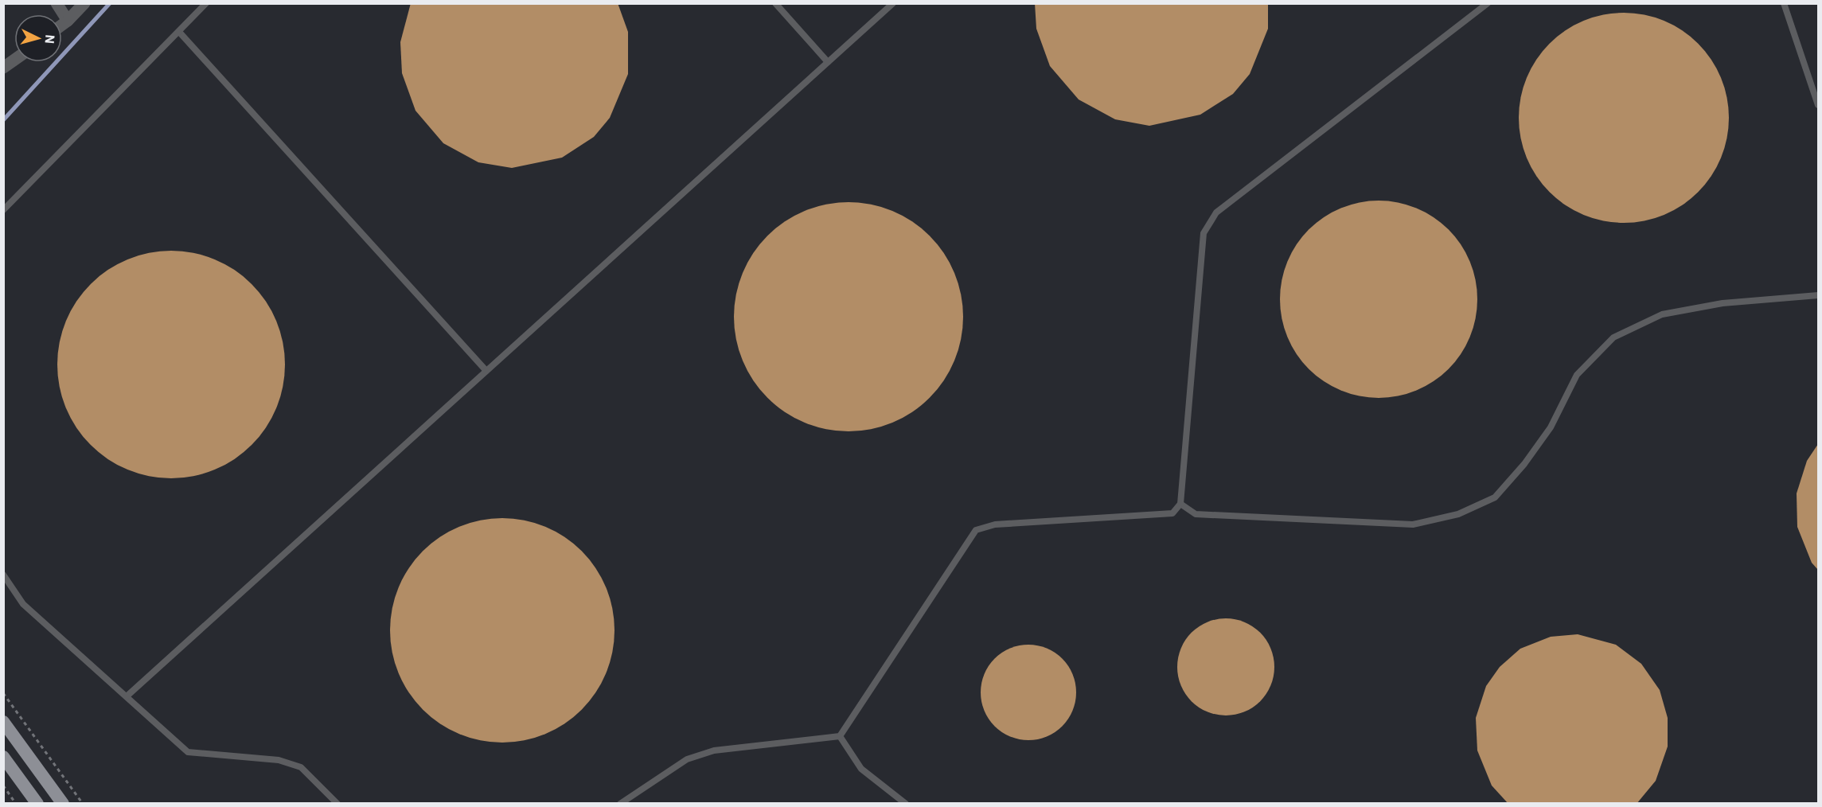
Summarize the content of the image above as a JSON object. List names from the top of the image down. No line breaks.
{"north":"right"}
